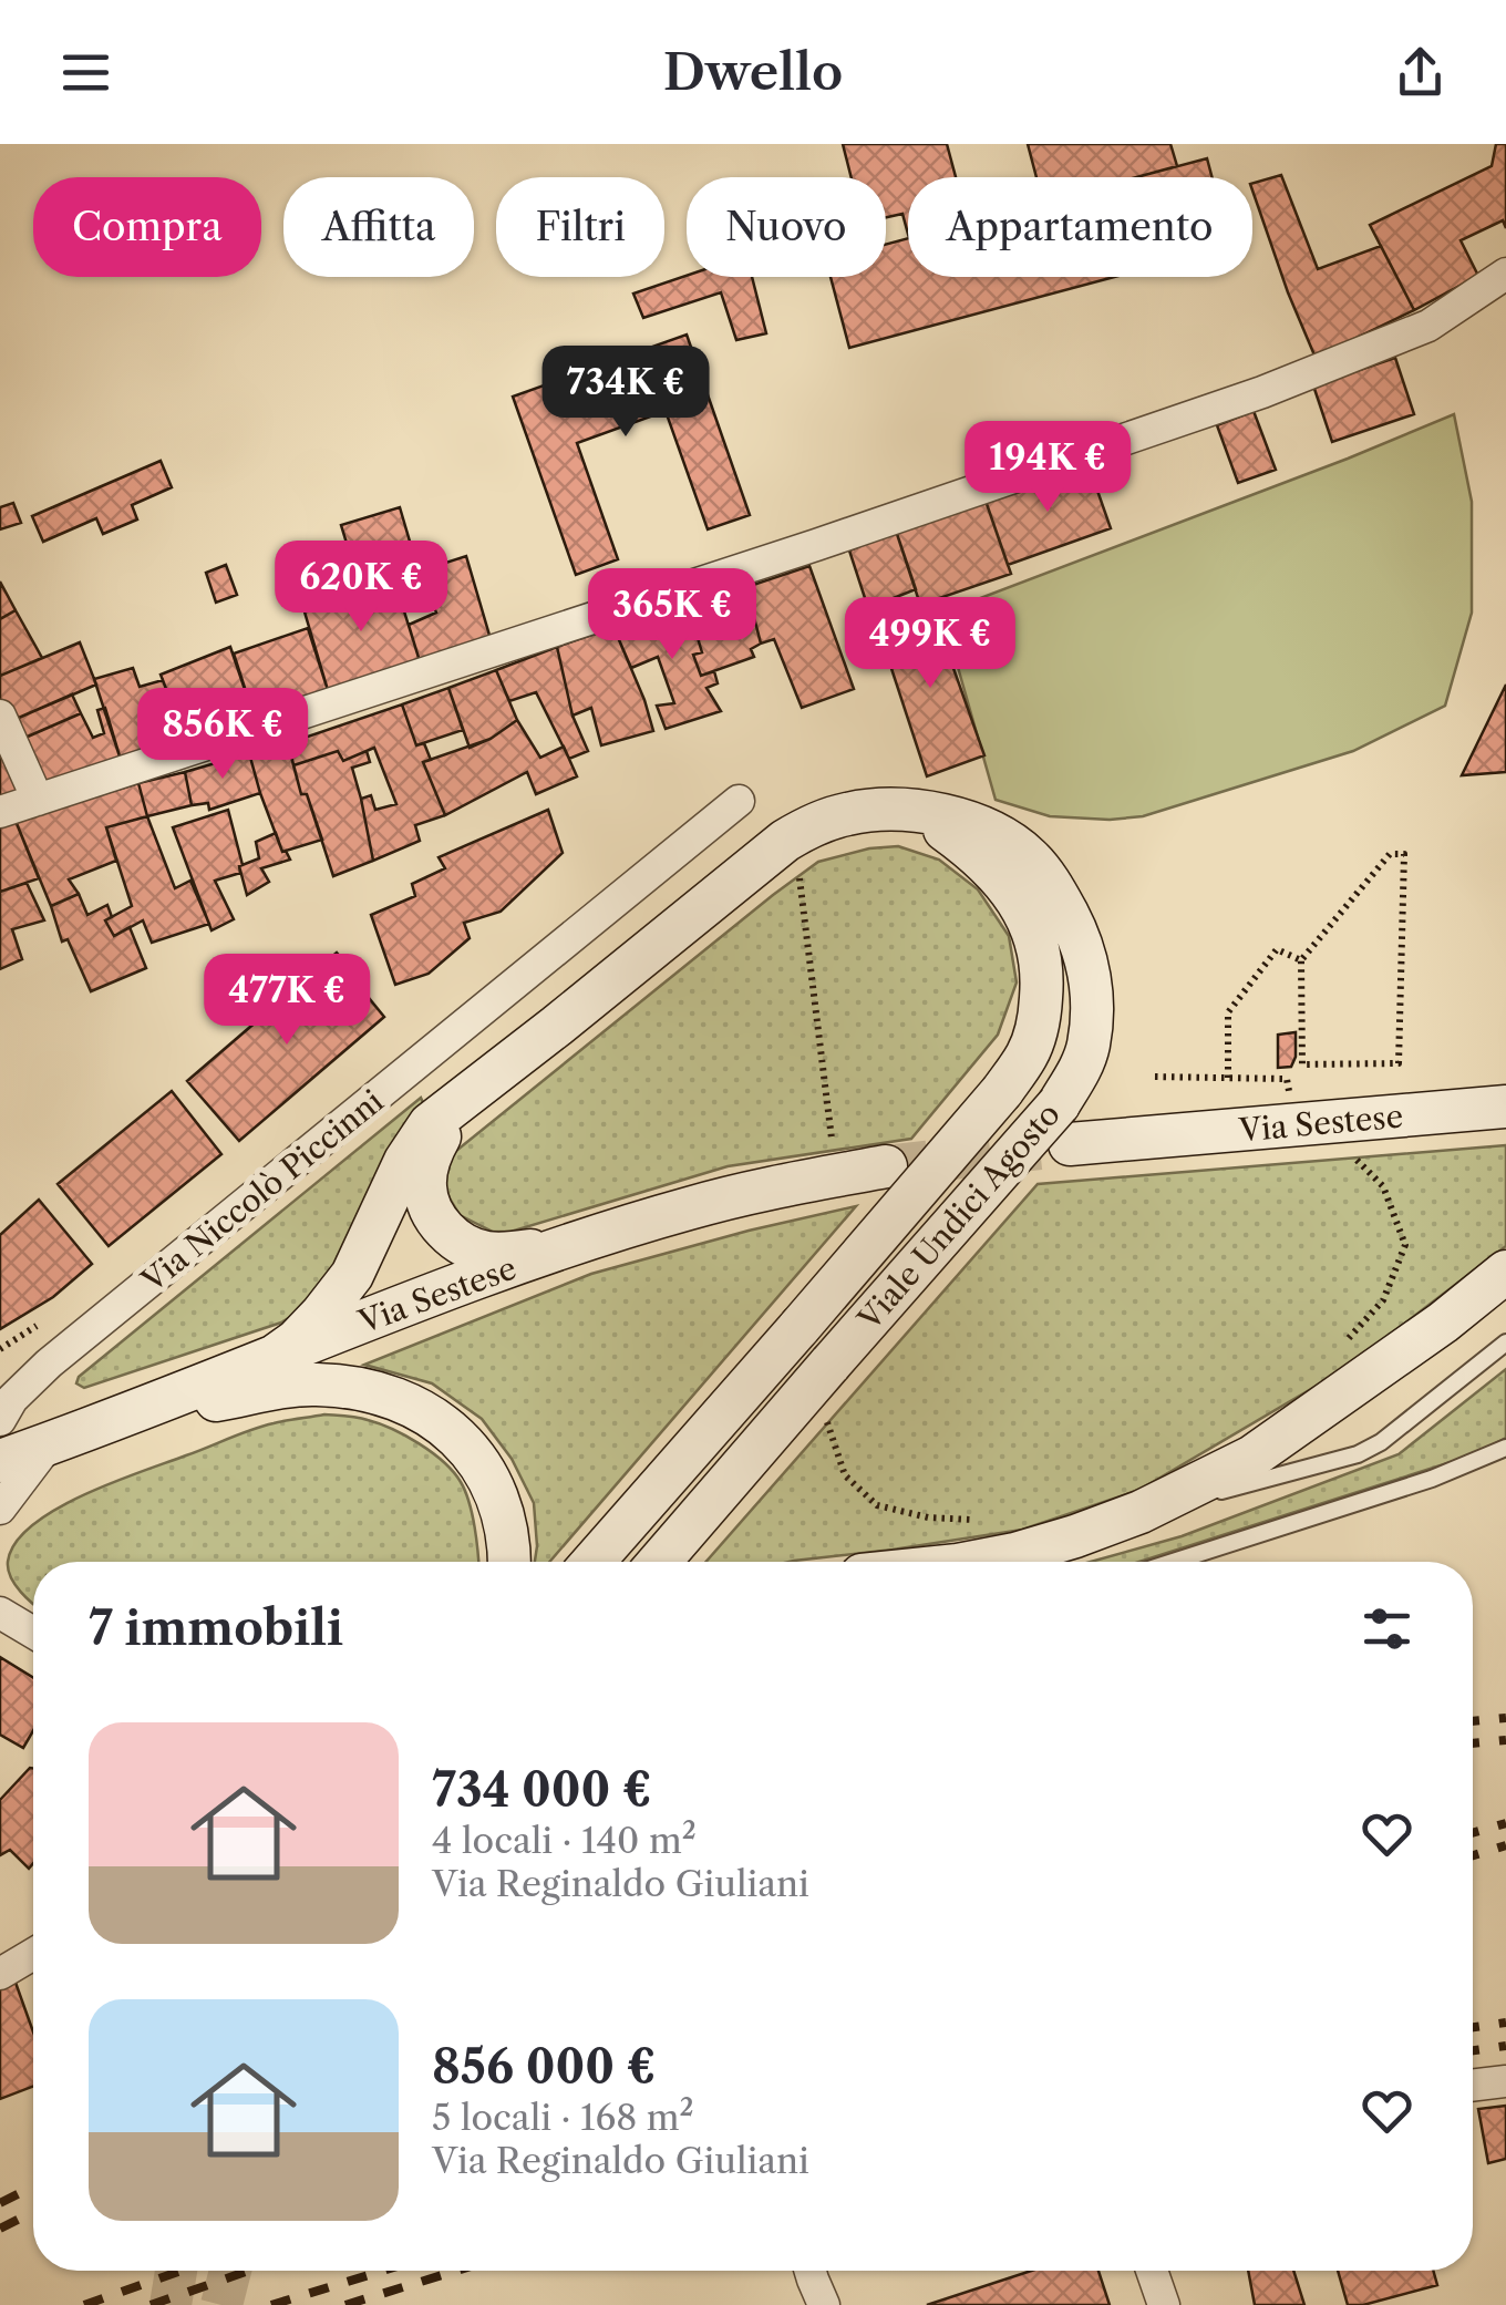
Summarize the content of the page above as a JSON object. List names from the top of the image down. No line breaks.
{"streets":{"main road":["Via Sestese","Viale Undici Agosto"],"street":["Via Niccolò Piccinni"]},"crossings":[["Via Sestese","Viale Undici Agosto"]],"page":{"header":"Dwello","chip":["Compra","Affitta","Filtri","Nuovo","Appartamento"],"price":["734K €","194K €","620K €","365K €","499K €","856K €","477K €"],"heading":"7 immobili","list":[{"name":"734 000 €","note":"4 locali · 140 m² · Via Reginaldo Giuliani"},{"name":"856 000 €","note":"5 locali · 168 m² · Via Reginaldo Giuliani"}]}}
